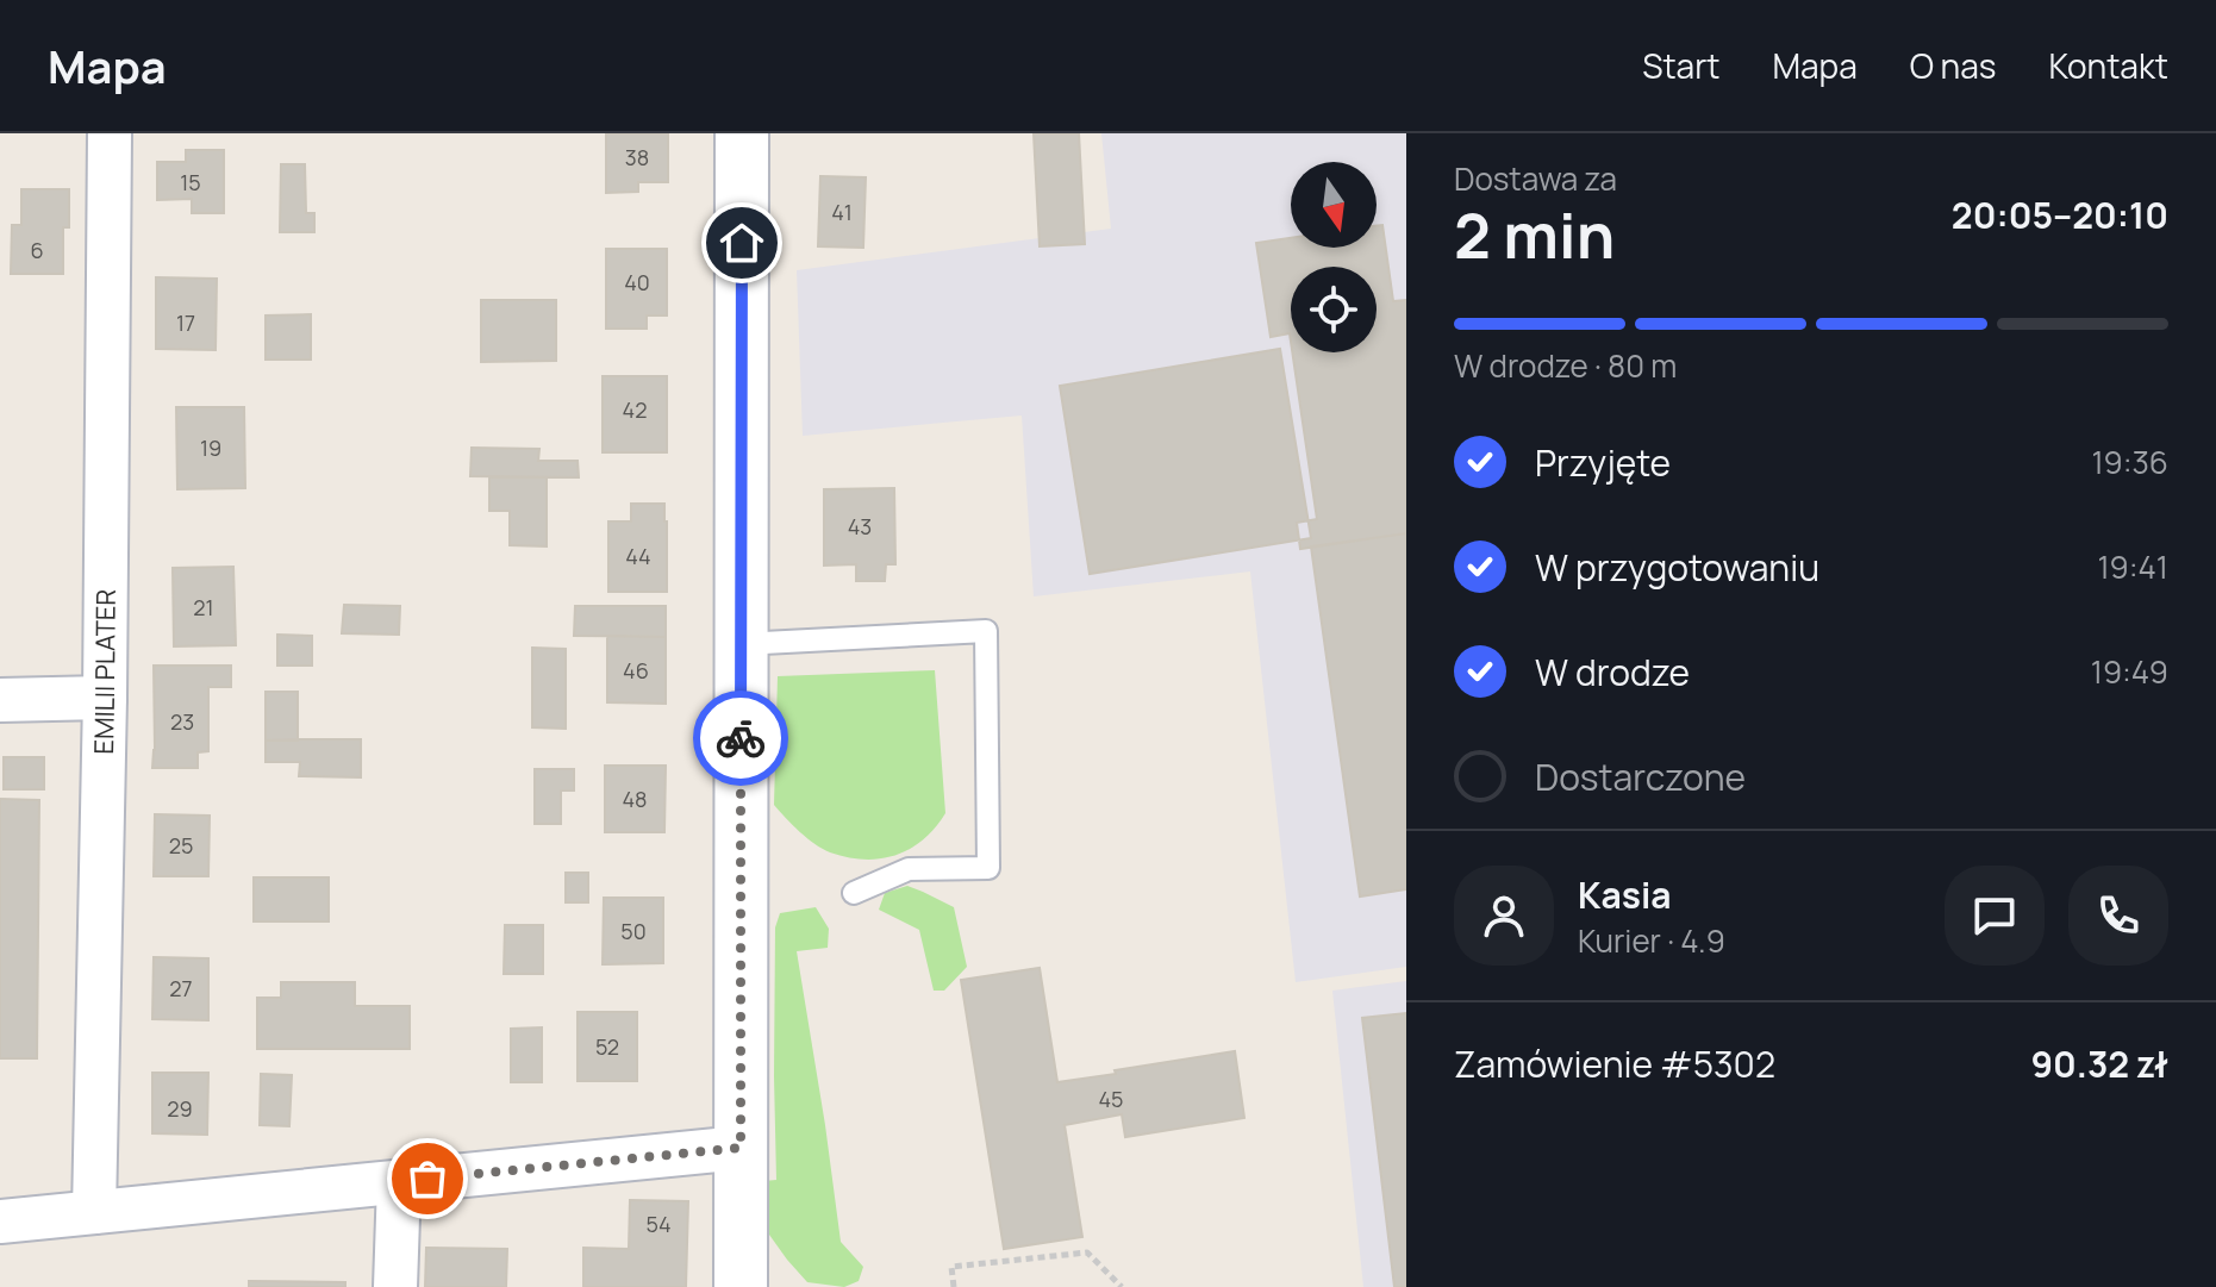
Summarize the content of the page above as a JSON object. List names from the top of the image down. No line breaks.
{"streets":{"street":["EMILII PLATER"]},"house_numbers":["38","15","41","6","40","17","42","19","43","44","21","46","23","48","25","50","27","52","45","29","54"],"north":"bottom","page":{"header":"Mapa","nav":["Start","Mapa","O nas","Kontakt"],"heading":["2 min","Dostawa za","20:05–20:10"],"panel":["Kasia","Kurier · 4.9","Zamówienie #5302","90.32 zł"],"bar":"W drodze · 80 m","list":[["Przyjęte","19:36"],["W przygotowaniu","19:41"],["W drodze","19:49"],"Dostarczone"]}}
